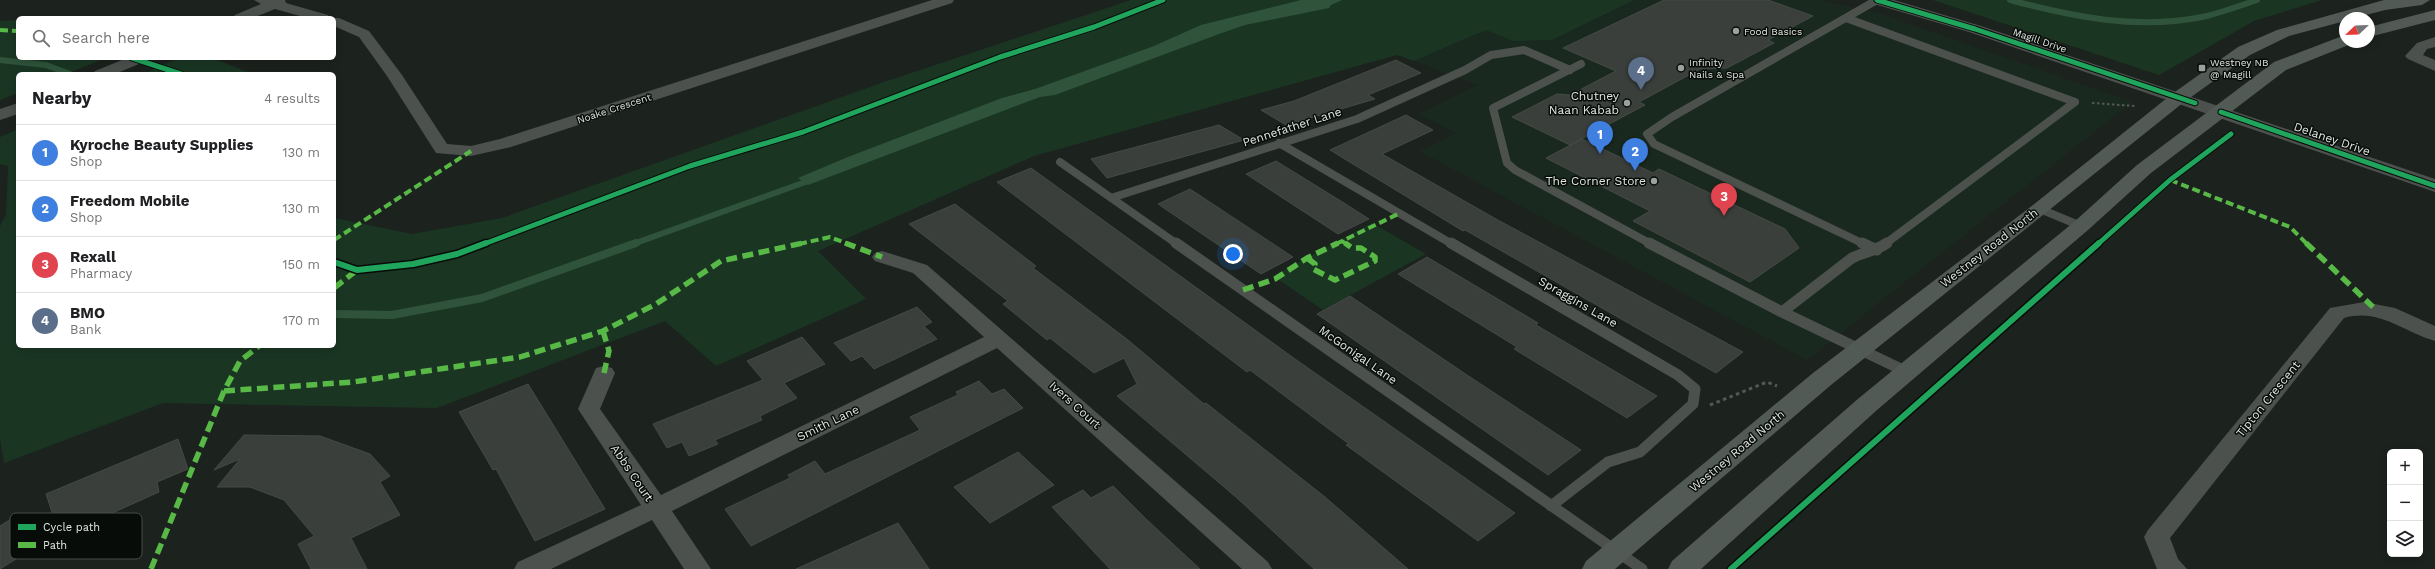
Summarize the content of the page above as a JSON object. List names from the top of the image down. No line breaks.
{"streets":{"main road":["Westney Road North"],"street":["Magill Drive","Noake Crescent","Delaney Drive","Tipton Crescent","Ivers Court","Smith Lane","Abbs Court"],"lane":["Pennefather Lane","Spraggins Lane","McGonigal Lane"]},"crossings":[["Magill Drive","Delaney Drive"],["Magill Drive","Westney Road North"],["Pennefather Lane","Spraggins Lane"],["Pennefather Lane","McGonigal Lane"],["Delaney Drive","Westney Road North"],["Westney Road North","McGonigal Lane"],["Ivers Court","Smith Lane"],["Smith Lane","Abbs Court"]],"places":{"other":["Food Basics","Infinity Nails & Spa","Chutney Naan Kabab","The Corner Store"],"transit":["Westney NB @ Magill"]},"legend":["Cycle path","Path"],"north":"bottom left","page":{"search":"Search here","pins":["4","1","2","3"],"heading":["Nearby","4 results"],"list":[{"mark":"1","name":"Kyroche Beauty Supplies","note":"Shop","value":"130 m"},{"mark":"2","name":"Freedom Mobile","note":"Shop","value":"130 m"},{"mark":"3","name":"Rexall","note":"Pharmacy","value":"150 m"},{"mark":"4","name":"BMO","note":"Bank","value":"170 m"}],"map_buttons":["+","−"]}}
